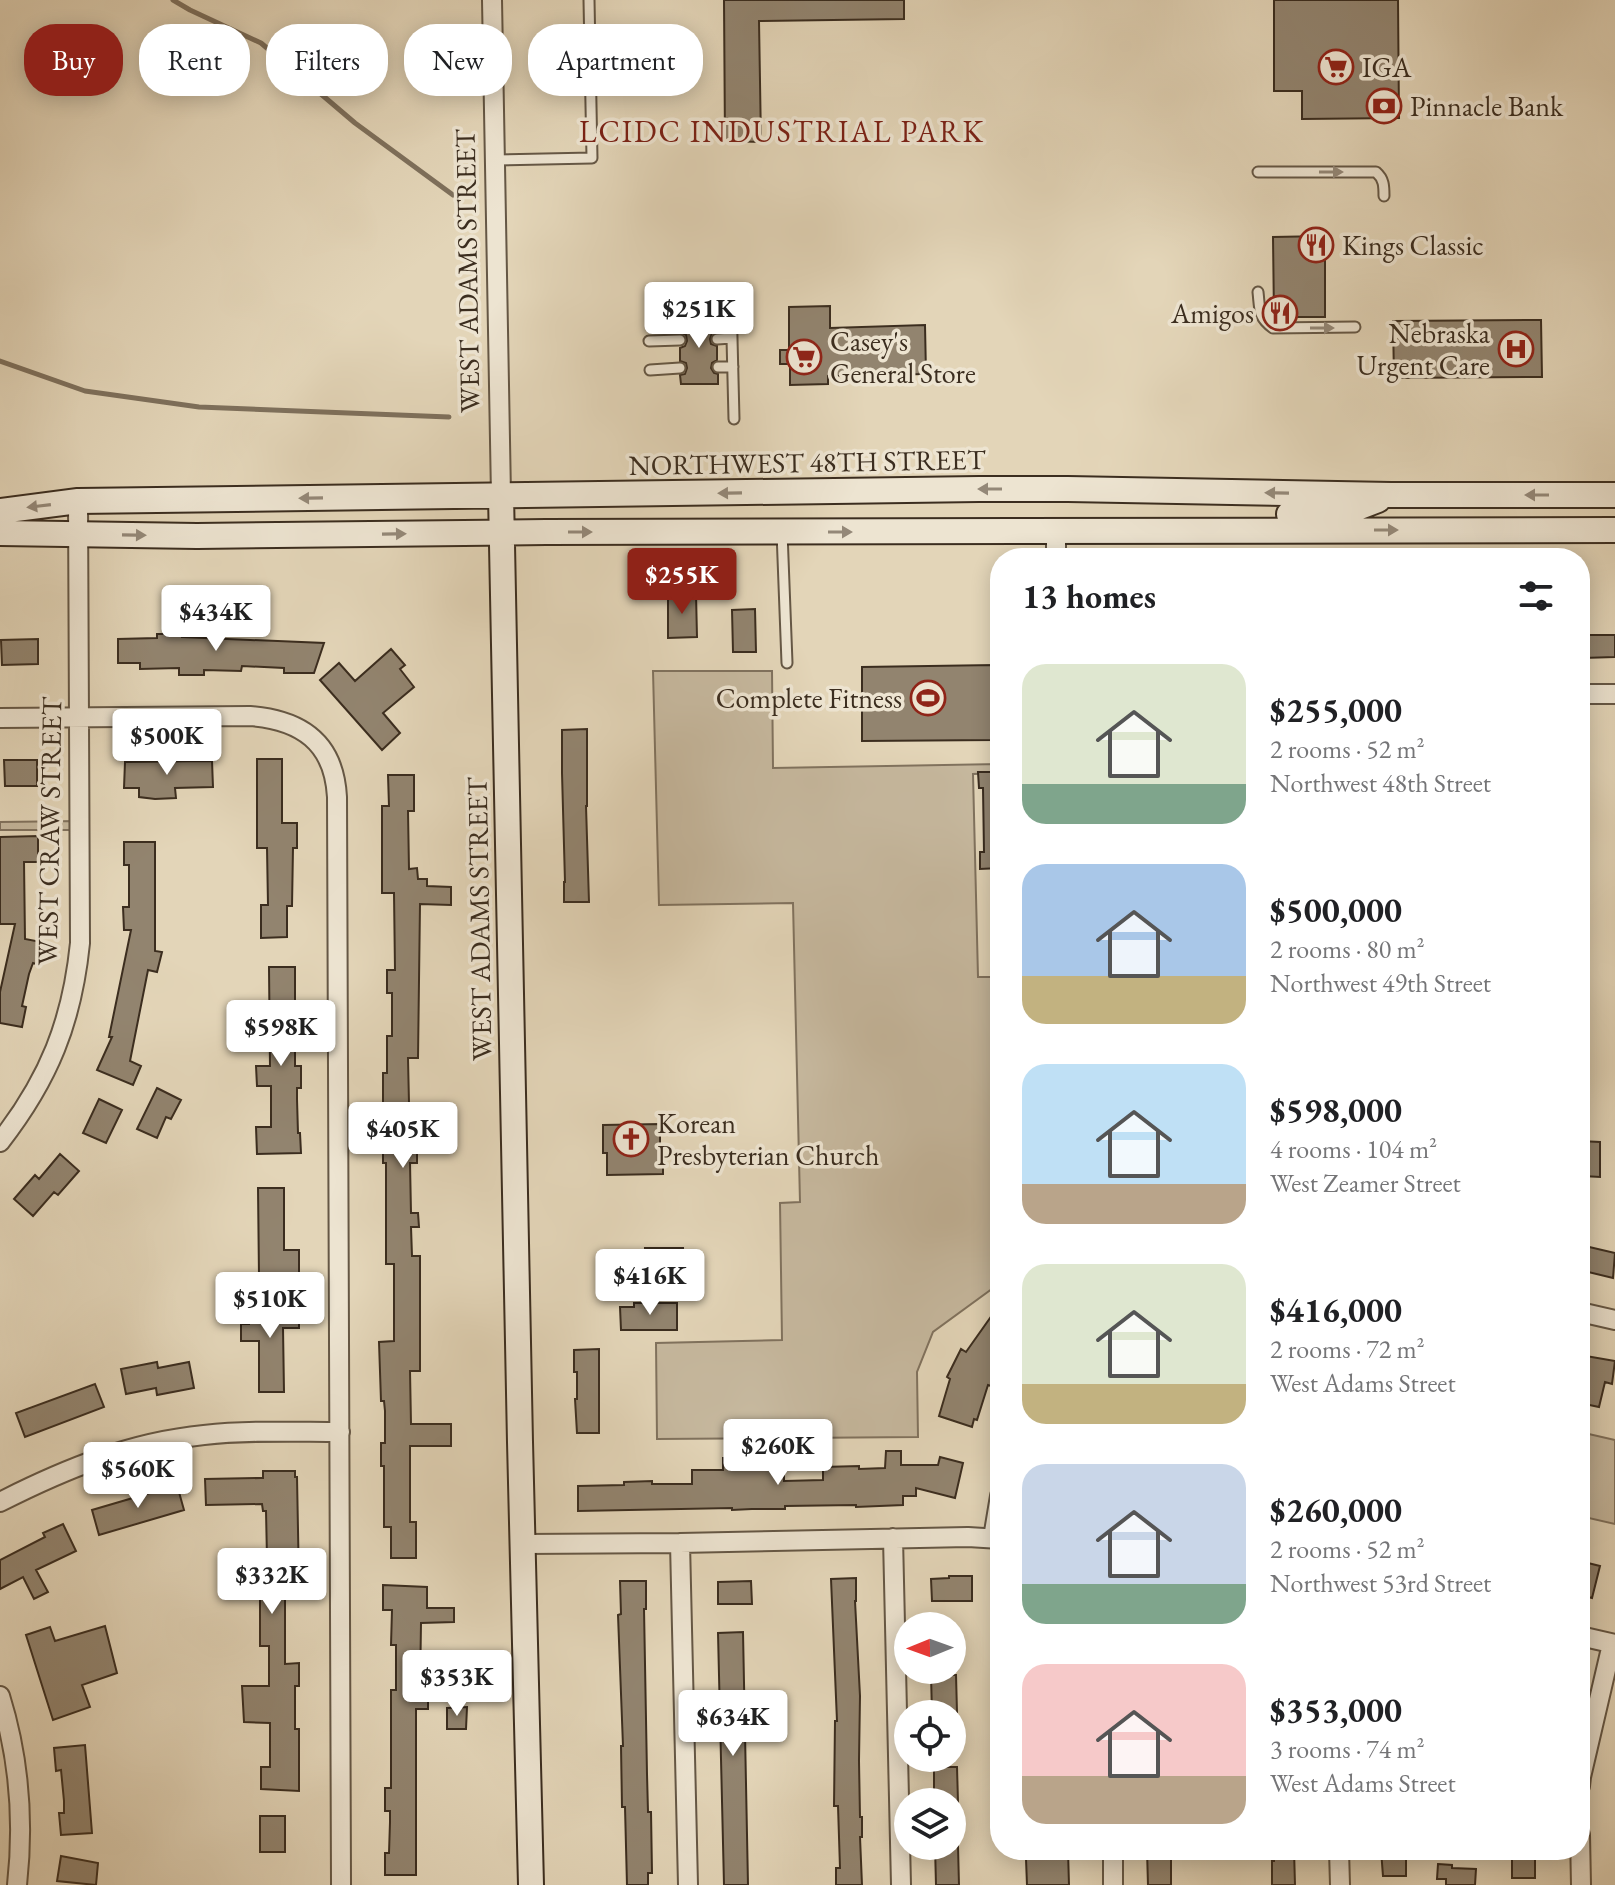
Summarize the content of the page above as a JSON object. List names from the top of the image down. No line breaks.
{"streets":{"main road":["WEST ADAMS STREET","NORTHWEST 48TH STREET"],"street":["WEST CRAW STREET"]},"crossings":[["WEST ADAMS STREET","NORTHWEST 48TH STREET"],["NORTHWEST 48TH STREET","WEST CRAW STREET"]],"districts":["LCIDC INDUSTRIAL PARK"],"places":{"supermarket":["IGA","Casey's General Store"],"bank":["Pinnacle Bank"],"restaurant":["Kings Classic","Amigos"],"hospital":["Nebraska Urgent Care"],"sports":["Complete Fitness"],"church":["Korean Presbyterian Church"]},"north":"left","page":{"chip":["Buy","Rent","Filters","New","Apartment"],"price":["$251K","$255K","$434K","$500K","$598K","$405K","$416K","$510K","$260K","$560K","$332K","$353K","$634K"],"heading":"13 homes","list":[{"name":"$255,000","note":"2 rooms · 52 m² · Northwest 48th Street"},{"name":"$500,000","note":"2 rooms · 80 m² · Northwest 49th Street"},{"name":"$598,000","note":"4 rooms · 104 m² · West Zeamer Street"},{"name":"$416,000","note":"2 rooms · 72 m² · West Adams Street"},{"name":"$260,000","note":"2 rooms · 52 m² · Northwest 53rd Street"},{"name":"$353,000","note":"3 rooms · 74 m² · West Adams Street"}]}}
